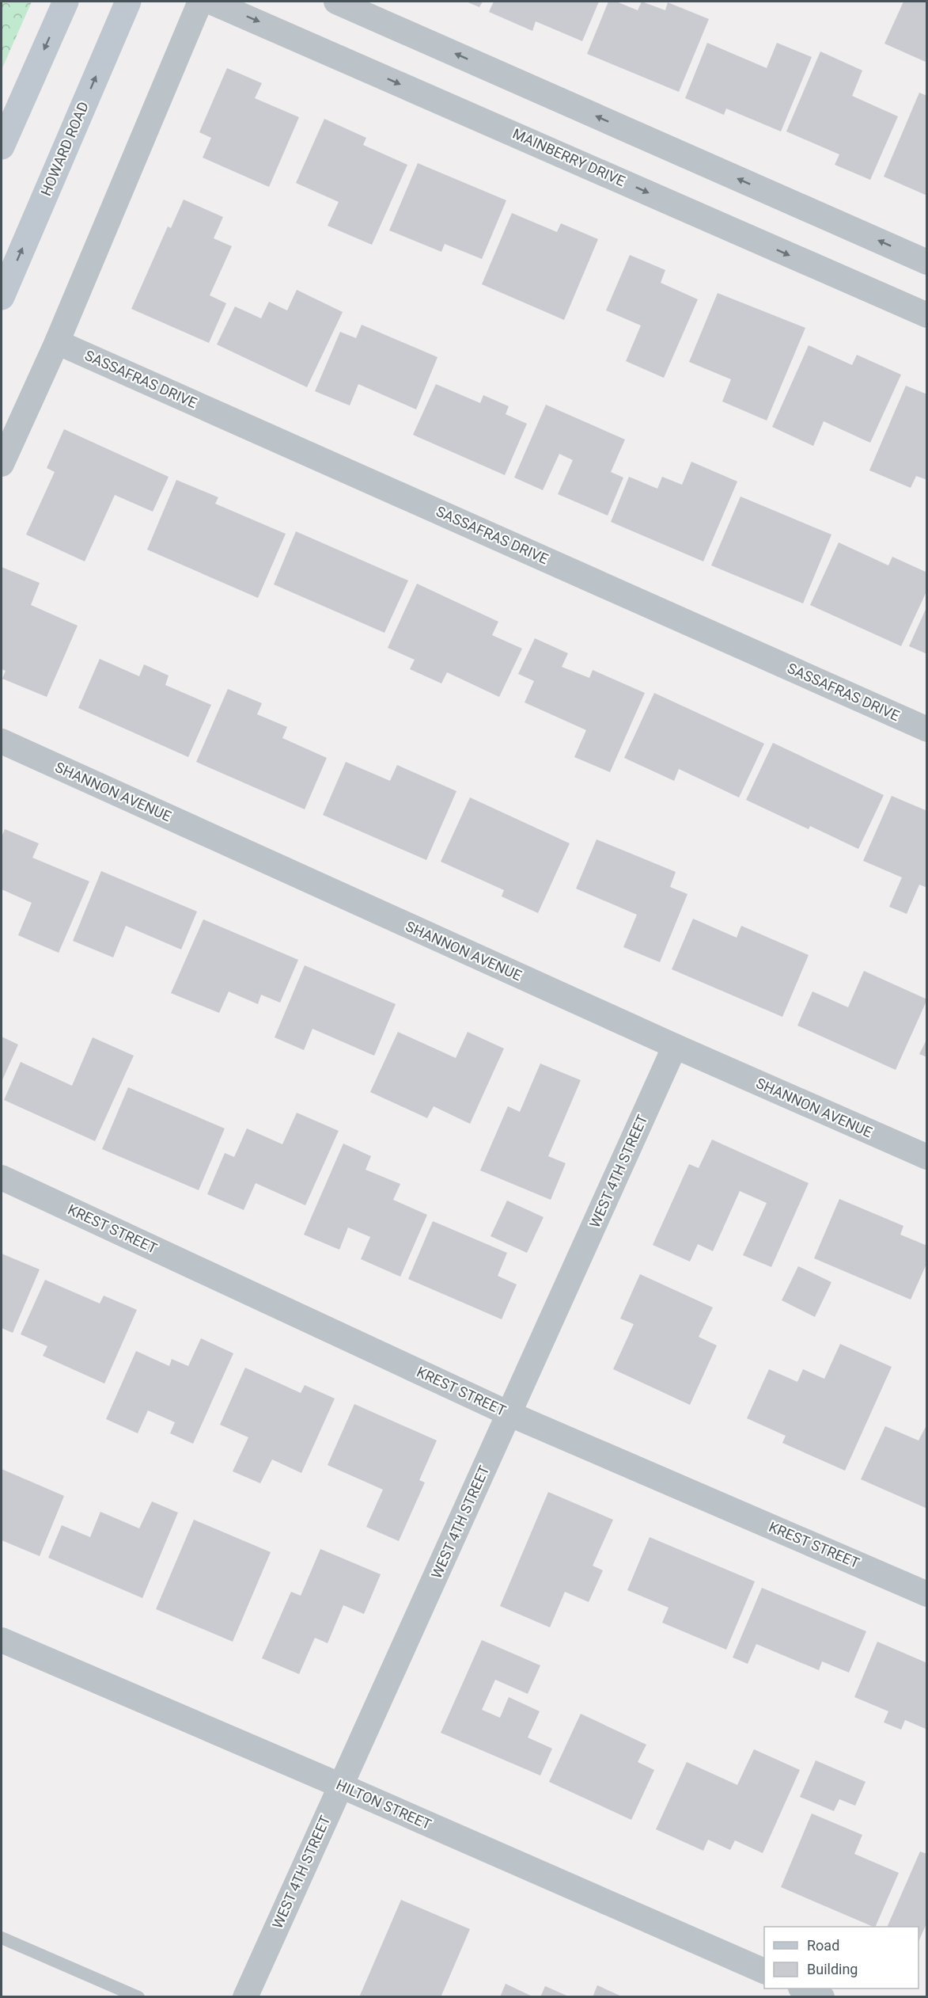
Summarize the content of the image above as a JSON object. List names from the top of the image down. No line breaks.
{"streets":{"main road":["HOWARD ROAD"],"street":["MAINBERRY DRIVE","SASSAFRAS DRIVE","SHANNON AVENUE","WEST 4TH STREET","KREST STREET","HILTON STREET"]},"crossings":[["SHANNON AVENUE","WEST 4TH STREET"],["WEST 4TH STREET","KREST STREET"],["WEST 4TH STREET","HILTON STREET"]],"legend":["Road","Building"]}
